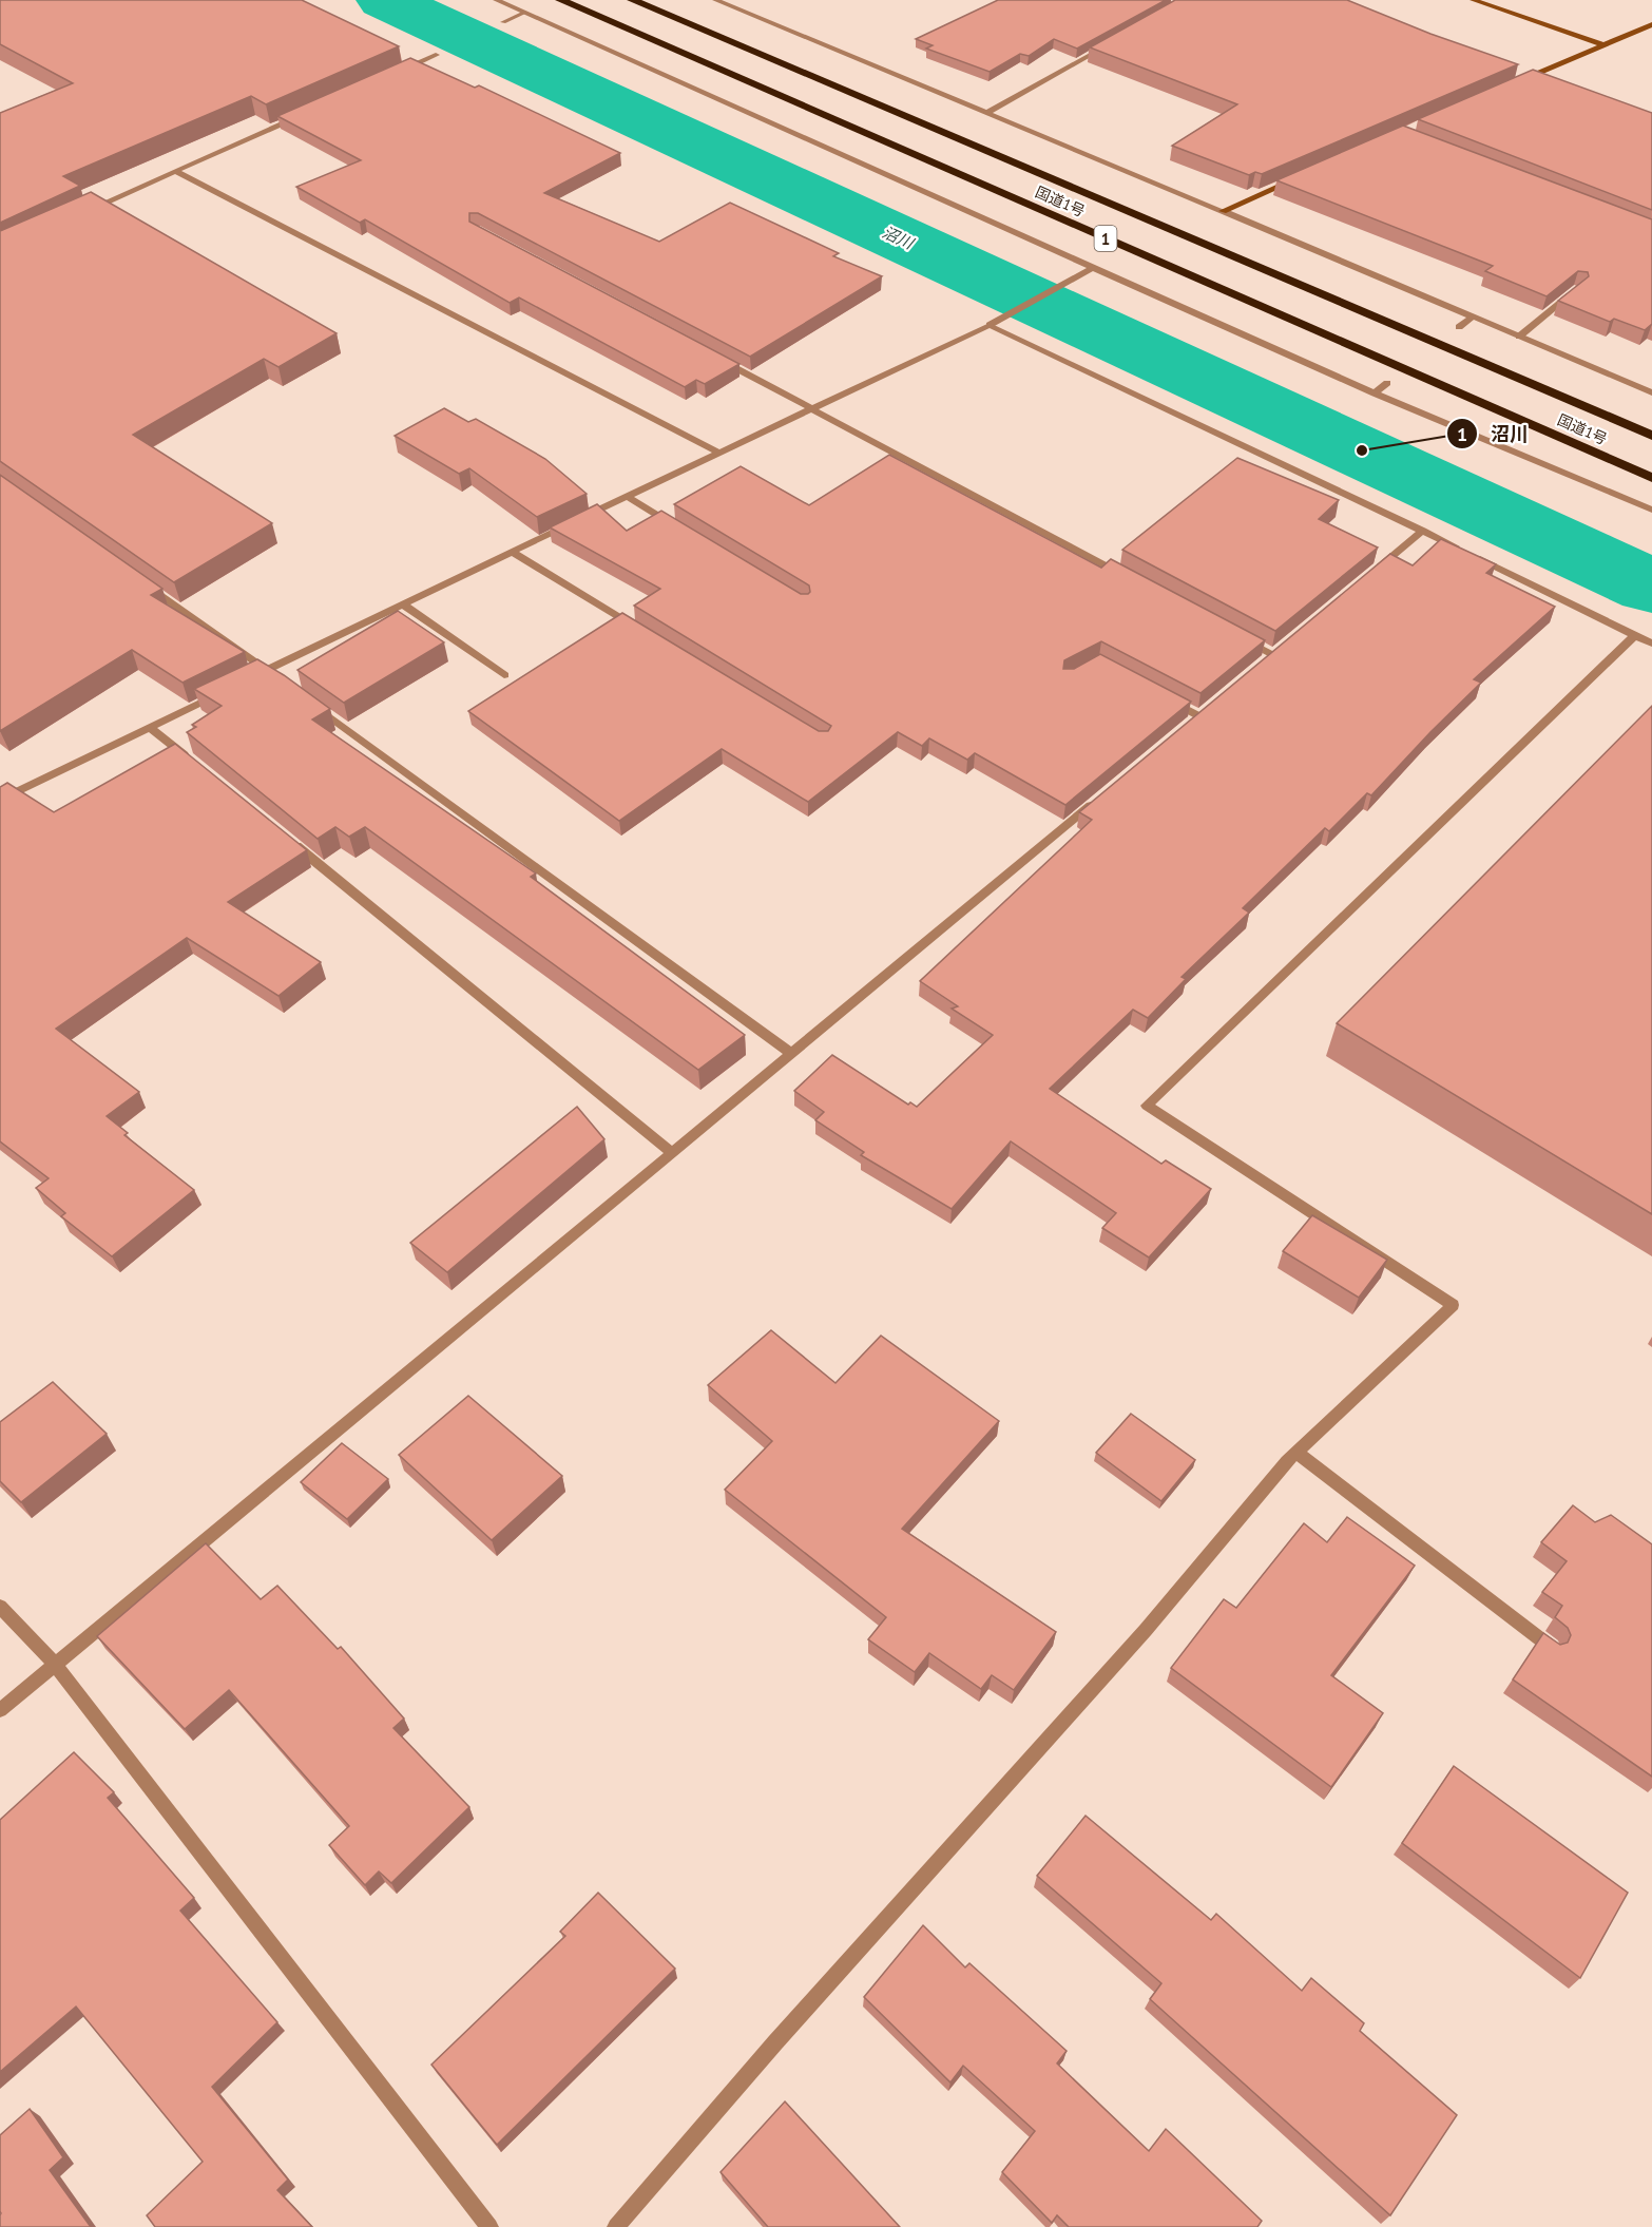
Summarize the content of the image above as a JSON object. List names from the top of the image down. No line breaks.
{"streets":{"highway":["国道1号","1"]},"water":["沼川"],"places":["沼川"]}
